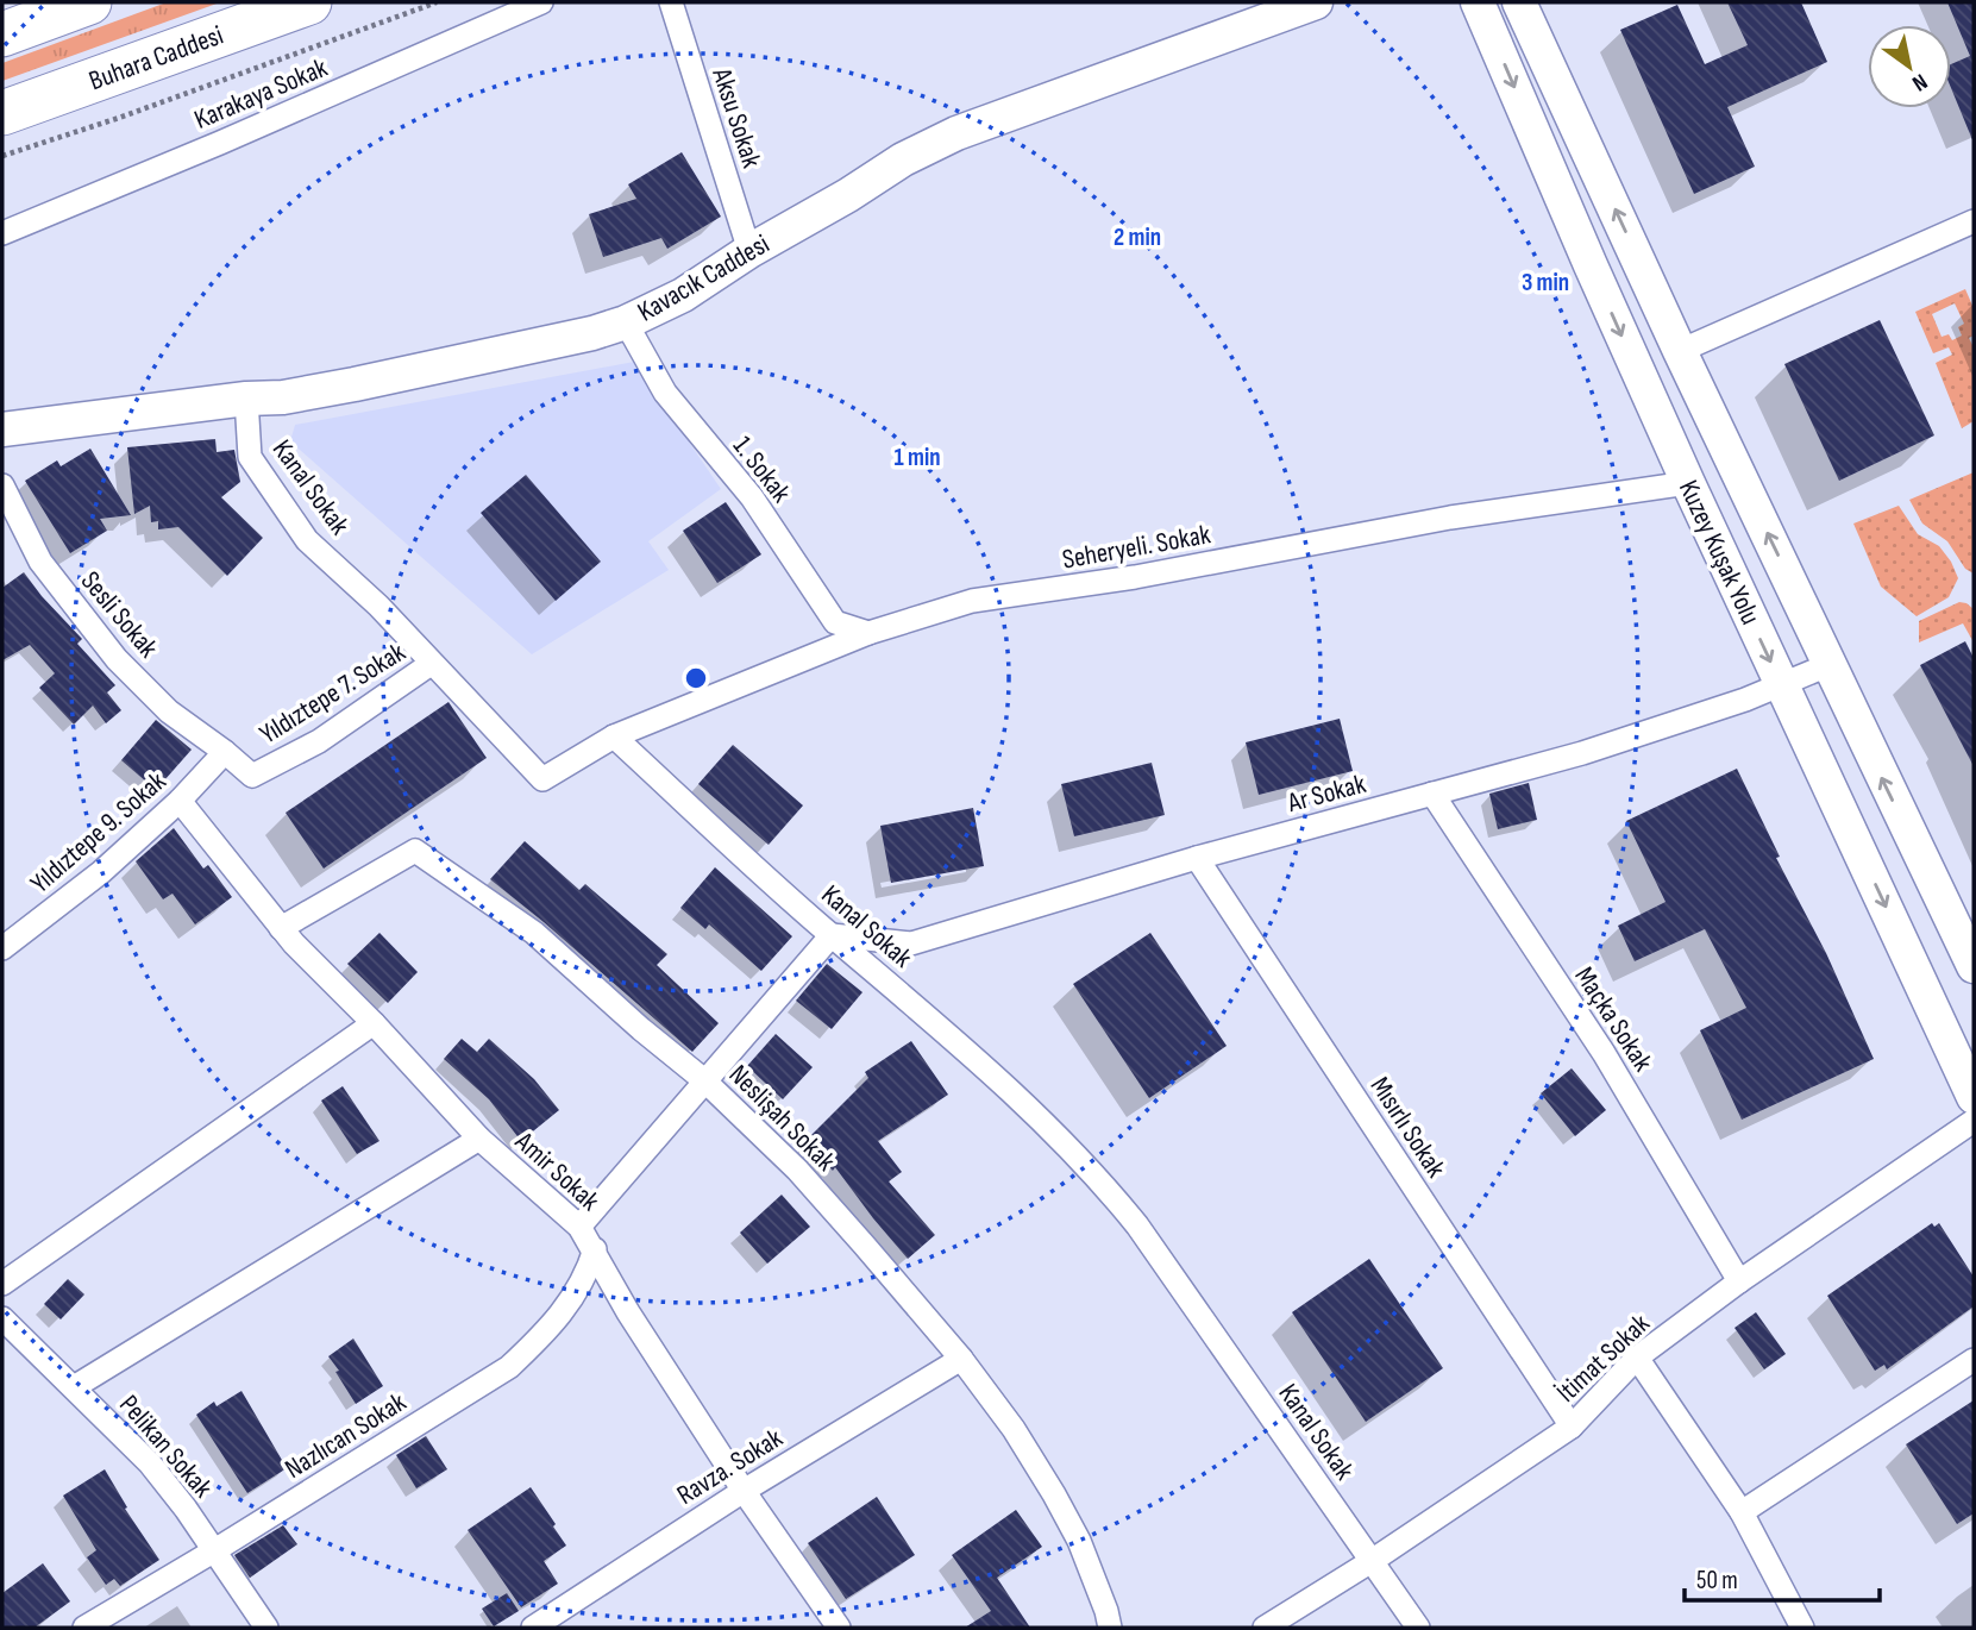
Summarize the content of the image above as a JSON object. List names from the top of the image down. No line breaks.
{"streets":{"highway":["Buhara Caddesi"],"main road":["Kavacık Caddesi","Kuzey Kuşak Yolu"],"street":["Karakaya Sokak","Aksu Sokak","1. Sokak","Kanal Sokak","Seheryeli. Sokak","Sesli Sokak","Yıldıztepe 7. Sokak","Ar Sokak","Yıldıztepe 9. Sokak","Maçka Sokak","Neslişah Sokak","Mısırlı Sokak","Amir Sokak","İtimat Sokak","Nazlıcan Sokak","Pelikan Sokak","Ravza. Sokak"]},"crossings":[["Aksu Sokak","Kavacık Caddesi"],["Kavacık Caddesi","1. Sokak"],["Kavacık Caddesi","Kanal Sokak"],["1. Sokak","Seheryeli. Sokak"],["Kanal Sokak","Seheryeli. Sokak"],["Kanal Sokak","Yıldıztepe 7. Sokak"],["Kanal Sokak","Ar Sokak"],["Kanal Sokak","İtimat Sokak"],["Seheryeli. Sokak","Kuzey Kuşak Yolu"],["Kuzey Kuşak Yolu","Ar Sokak"],["Sesli Sokak","Yıldıztepe 7. Sokak"],["Sesli Sokak","Yıldıztepe 9. Sokak"],["Yıldıztepe 7. Sokak","Yıldıztepe 9. Sokak"],["Ar Sokak","Maçka Sokak"],["Ar Sokak","Mısırlı Sokak"],["Yıldıztepe 9. Sokak","Amir Sokak"],["Maçka Sokak","İtimat Sokak"],["Neslişah Sokak","Amir Sokak"],["Neslişah Sokak","Ravza. Sokak"],["Mısırlı Sokak","İtimat Sokak"],["Amir Sokak","Nazlıcan Sokak"],["Amir Sokak","Ravza. Sokak"],["Nazlıcan Sokak","Pelikan Sokak"]],"scale_bar":"50 m","north":"bottom right","rings":["2 min","3 min","1 min"]}
